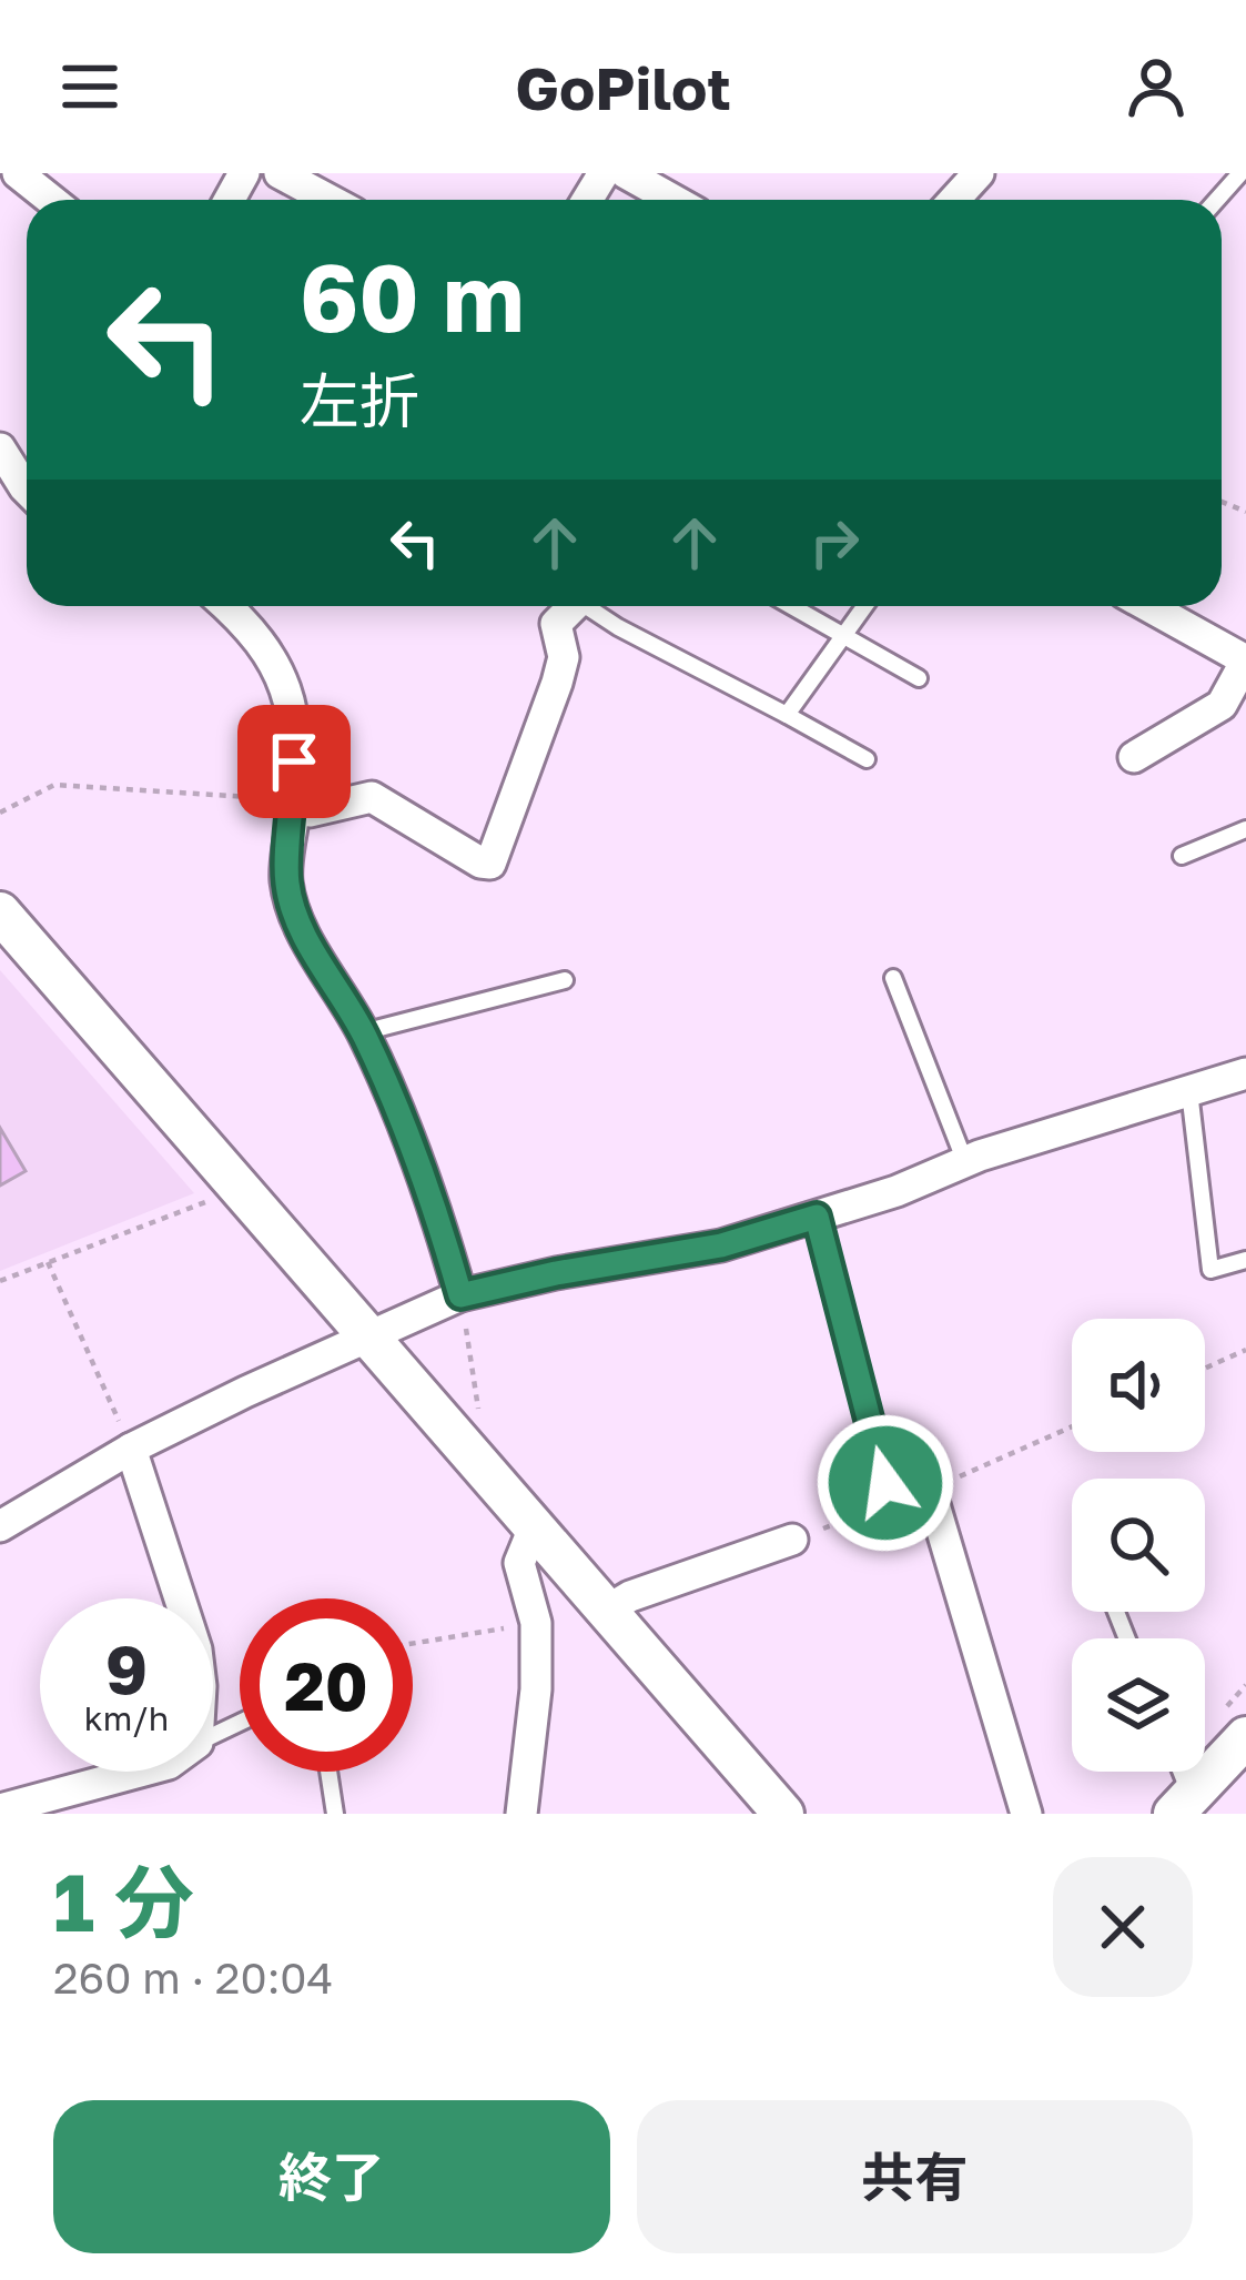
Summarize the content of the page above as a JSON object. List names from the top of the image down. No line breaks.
{"page":{"header":"GoPilot","turn":["60 m","左折"],"speed":"9 km/h","limit":"20","heading":["1 分","260 m · 20:04"],"buttons":["終了","共有"]}}
